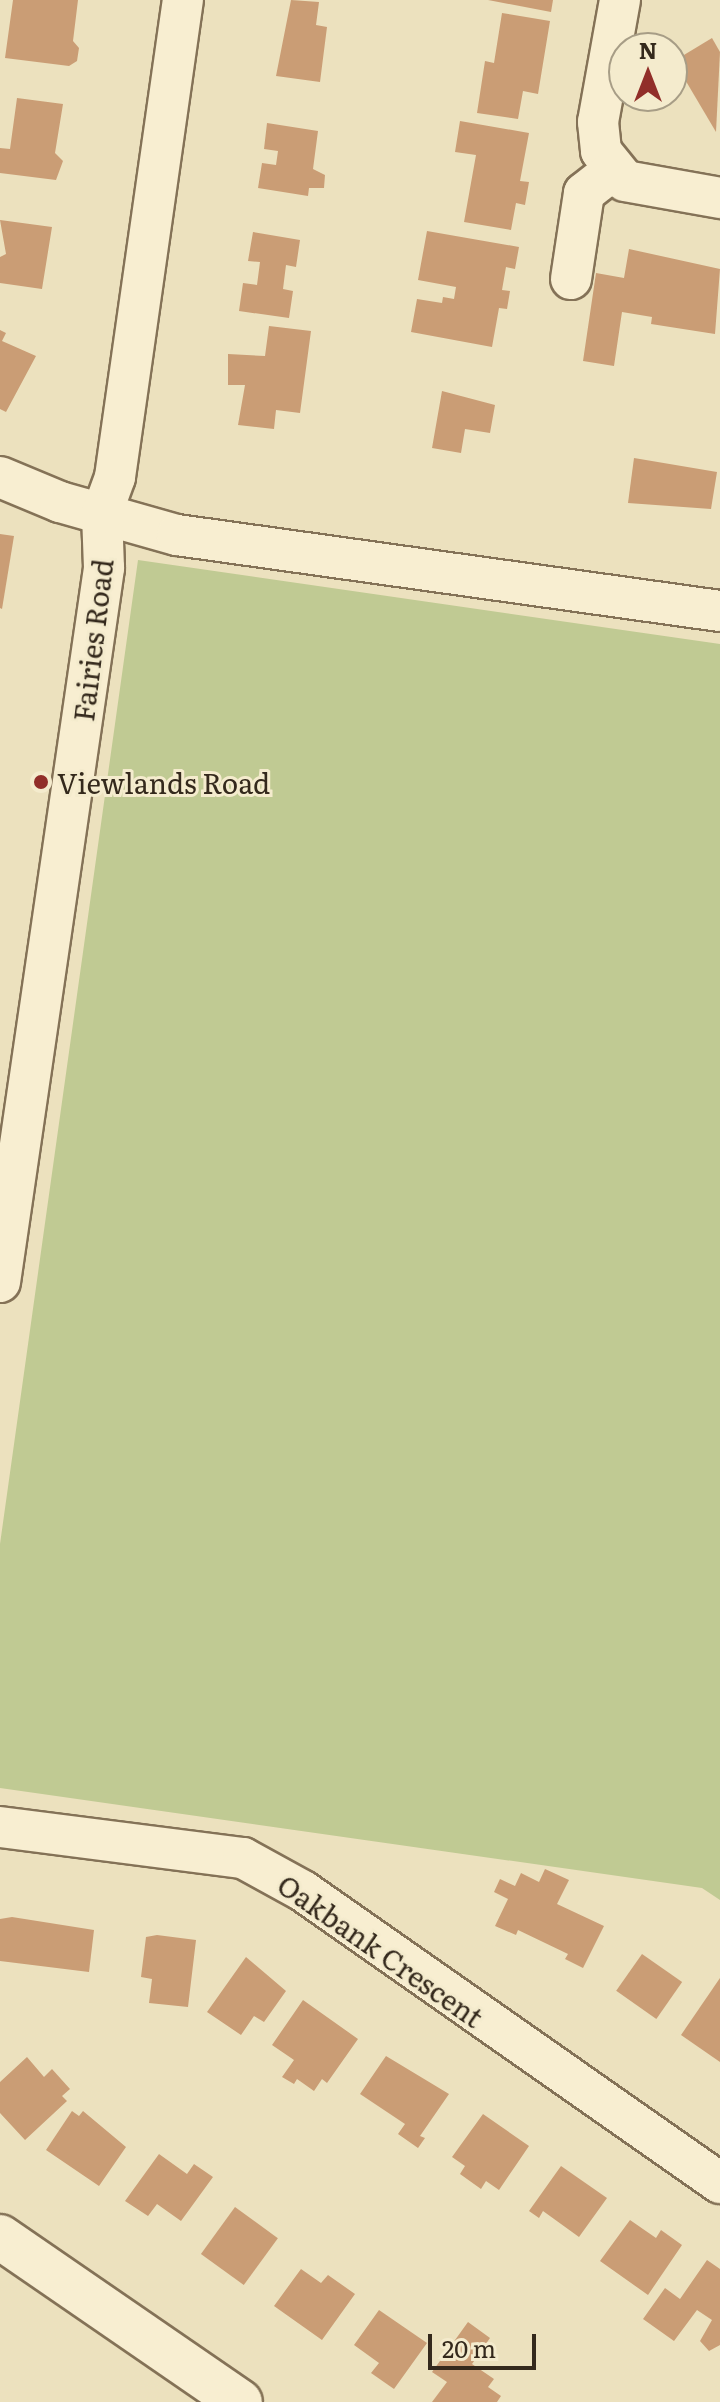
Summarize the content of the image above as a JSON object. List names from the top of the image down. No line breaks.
{"streets":{"street":["Fairies Road","Oakbank Crescent"]},"places":["Viewlands Road"],"scale_bar":"20 m","north":"top"}
